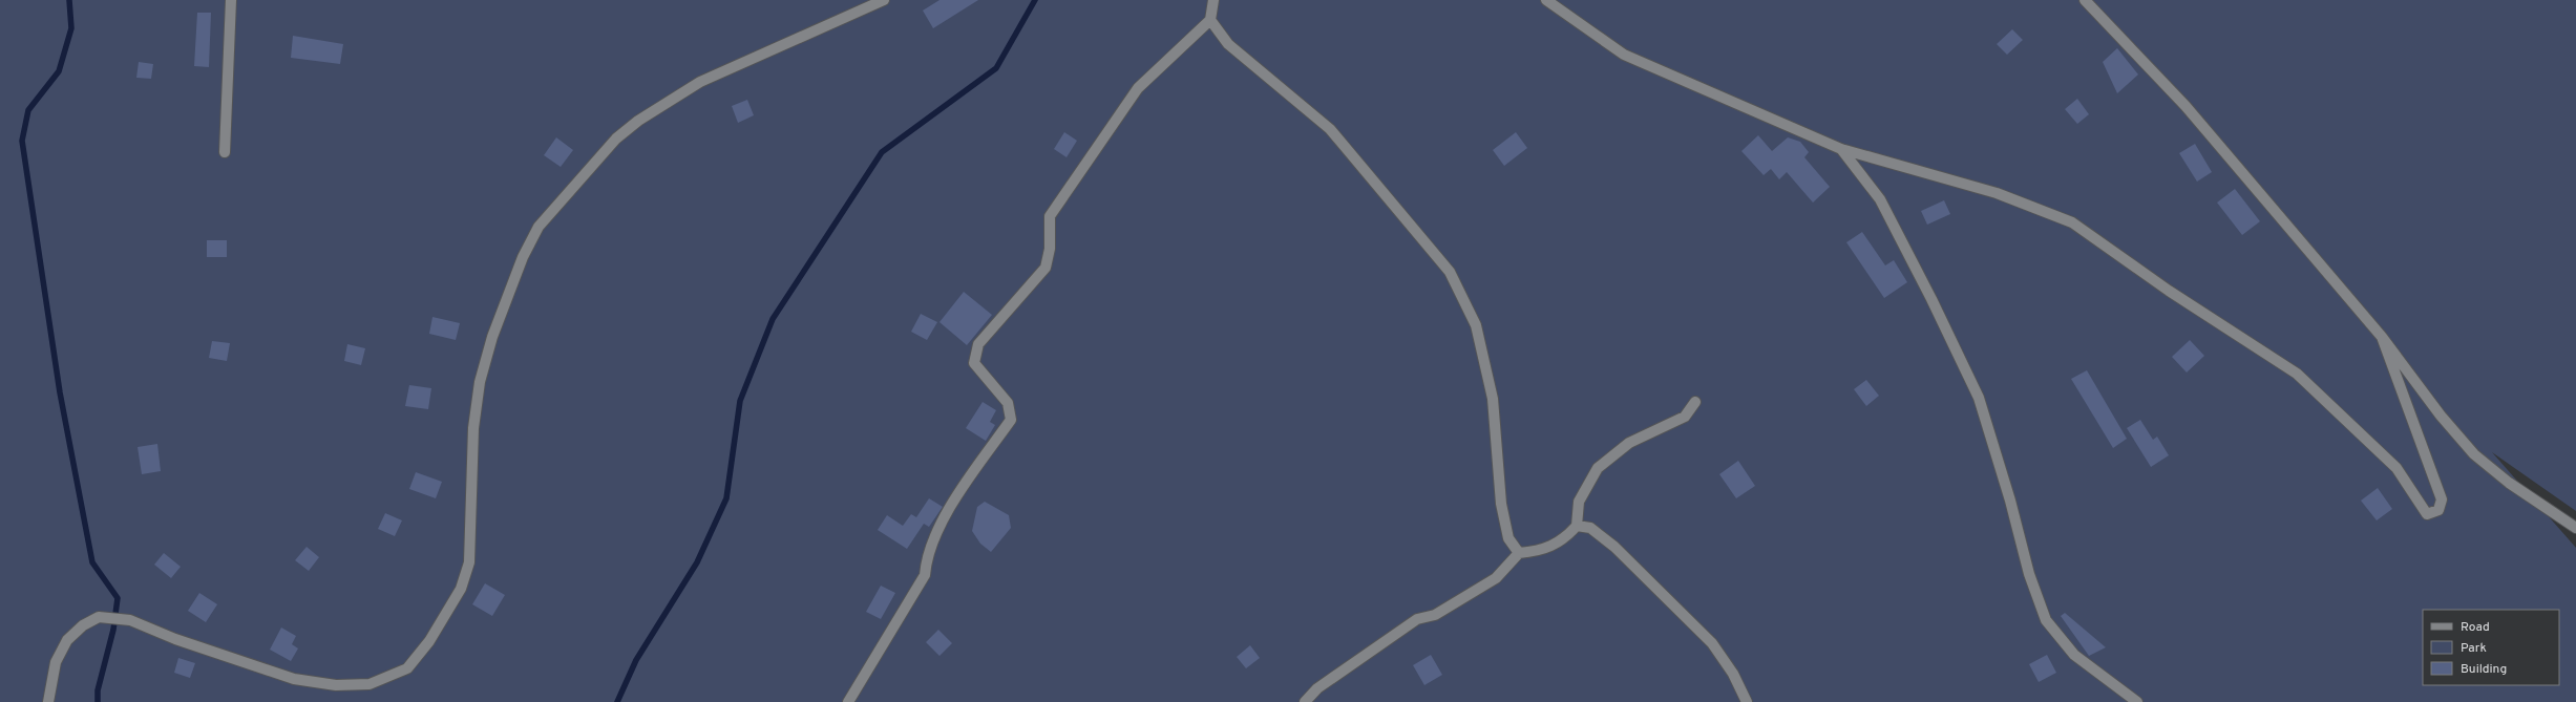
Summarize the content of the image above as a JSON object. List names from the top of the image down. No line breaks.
{"legend":["Road","Park","Building"]}
